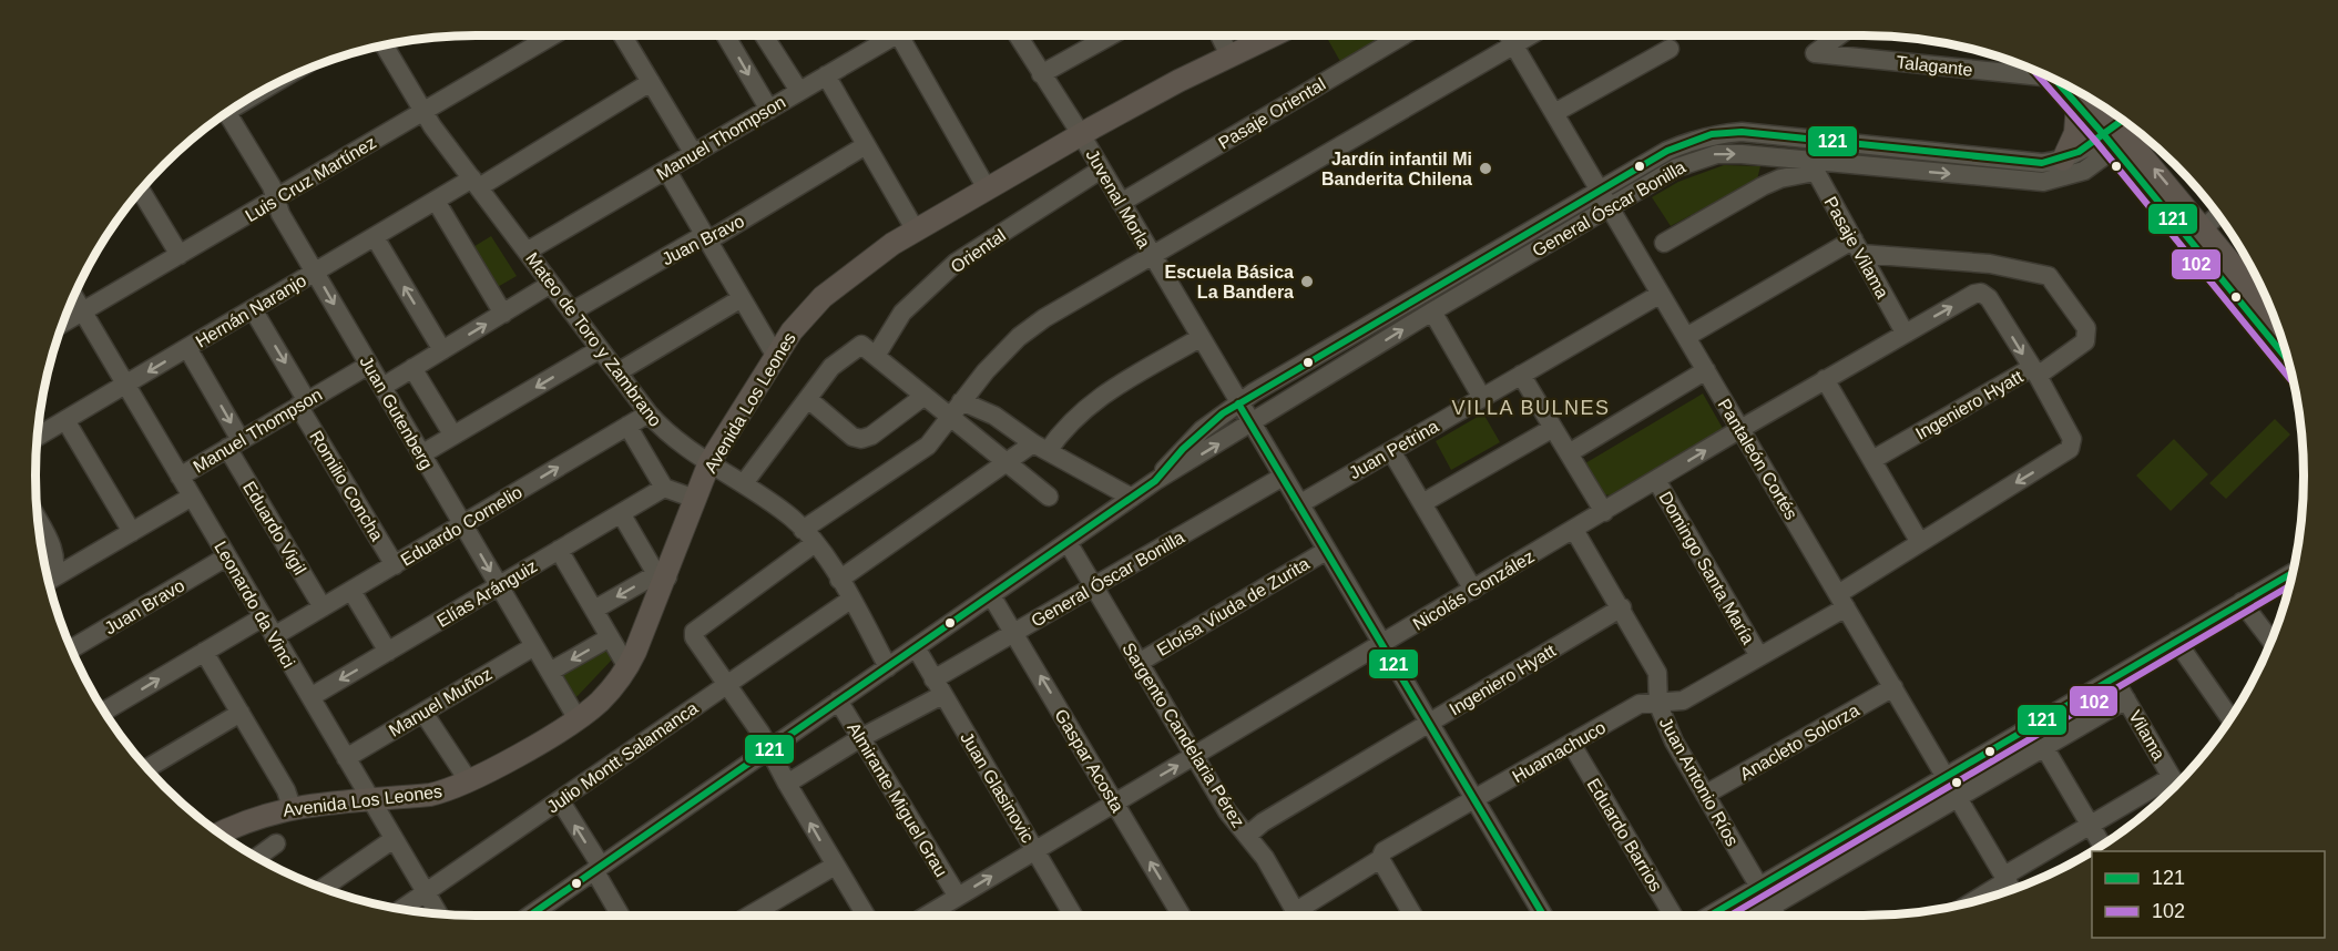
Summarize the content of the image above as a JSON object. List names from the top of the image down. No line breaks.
{"streets":{"main road":["Avenida Los Leones"],"street":["Talagante","Pasaje Oriental","Manuel Thompson","Luis Cruz Martínez","Juvenal Morla","General Óscar Bonilla","Juan Bravo","Pasaje Vilama","Oriental","Hernán Naranjo","Mateo de Toro y Zambrano","Ingeniero Hyatt","Juan Gutenberg","Juan Petrina","Pantaleón Cortés","Romilio Concha","Eduardo Cornelio","Eduardo Vigil","Domingo Santa María","Nicolás González","Elías Aránguiz","Leonardo da Vinci","Eloísa Viuda de Zurita","Manuel Muñoz","Sargento Candelaria Pérez","Vilama","Anacleto Solorza","Huamachuco","Julio Montt Salamanca","Gaspar Acosta","Juan Antonio Ríos","Juan Glasinovic","Almirante Miguel Grau","Eduardo Barrios"]},"crossings":[["Pasaje Oriental","Juvenal Morla"],["Manuel Thompson","Mateo de Toro y Zambrano"],["Manuel Thompson","Juan Gutenberg"],["Manuel Thompson","Romilio Concha"],["Manuel Thompson","Eduardo Vigil"],["Manuel Thompson","Leonardo da Vinci"],["Luis Cruz Martínez","Mateo de Toro y Zambrano"],["Luis Cruz Martínez","Juan Gutenberg"],["Luis Cruz Martínez","Leonardo da Vinci"],["Juvenal Morla","General Óscar Bonilla"],["Juvenal Morla","Oriental"],["Juvenal Morla","Avenida Los Leones"],["Juvenal Morla","Ingeniero Hyatt"],["Juvenal Morla","Juan Petrina"],["Juvenal Morla","Nicolás González"],["Juvenal Morla","Eloísa Viuda de Zurita"],["Juvenal Morla","Huamachuco"],["General Óscar Bonilla","Pasaje Vilama"],["General Óscar Bonilla","Mateo de Toro y Zambrano"],["General Óscar Bonilla","Pantaleón Cortés"],["General Óscar Bonilla","Sargento Candelaria Pérez"],["General Óscar Bonilla","Gaspar Acosta"],["General Óscar Bonilla","Juan Glasinovic"],["General Óscar Bonilla","Almirante Miguel Grau"],["Juan Bravo","Mateo de Toro y Zambrano"],["Juan Bravo","Leonardo da Vinci"],["Pasaje Vilama","Nicolás González"],["Oriental","Mateo de Toro y Zambrano"],["Hernán Naranjo","Mateo de Toro y Zambrano"],["Hernán Naranjo","Juan Gutenberg"],["Hernán Naranjo","Romilio Concha"],["Hernán Naranjo","Eduardo Vigil"],["Hernán Naranjo","Leonardo da Vinci"],["Mateo de Toro y Zambrano","Avenida Los Leones"],["Mateo de Toro y Zambrano","Eduardo Cornelio"],["Mateo de Toro y Zambrano","Elías Aránguiz"],["Mateo de Toro y Zambrano","Julio Montt Salamanca"],["Avenida Los Leones","Juan Gutenberg"],["Avenida Los Leones","Leonardo da Vinci"],["Ingeniero Hyatt","Sargento Candelaria Pérez"],["Ingeniero Hyatt","Huamachuco"],["Ingeniero Hyatt","Juan Antonio Ríos"],["Juan Gutenberg","Eduardo Cornelio"],["Juan Gutenberg","Elías Aránguiz"],["Juan Gutenberg","Manuel Muñoz"],["Juan Petrina","Pantaleón Cortés"],["Pantaleón Cortés","Nicolás González"],["Pantaleón Cortés","Anacleto Solorza"],["Pantaleón Cortés","Huamachuco"],["Romilio Concha","Eduardo Cornelio"],["Eduardo Cornelio","Eduardo Vigil"],["Eduardo Cornelio","Leonardo da Vinci"],["Domingo Santa María","Nicolás González"],["Domingo Santa María","Huamachuco"],["Nicolás González","Sargento Candelaria Pérez"],["Nicolás González","Gaspar Acosta"],["Nicolás González","Juan Antonio Ríos"],["Nicolás González","Juan Glasinovic"],["Nicolás González","Almirante Miguel Grau"],["Elías Aránguiz","Leonardo da Vinci"],["Leonardo da Vinci","Manuel Muñoz"],["Leonardo da Vinci","Julio Montt Salamanca"],["Eloísa Viuda de Zurita","Sargento Candelaria Pérez"],["Anacleto Solorza","Juan Antonio Ríos"],["Huamachuco","Juan Antonio Ríos"],["Huamachuco","Eduardo Barrios"]],"one_way":["Gaspar Acosta"],"districts":["VILLA BULNES"],"places":["Jardín infantil Mi Banderita Chilena","Escuela Básica La Bandera"],"lines":["transit line 102","transit line 121"],"legend":["121","102"]}
